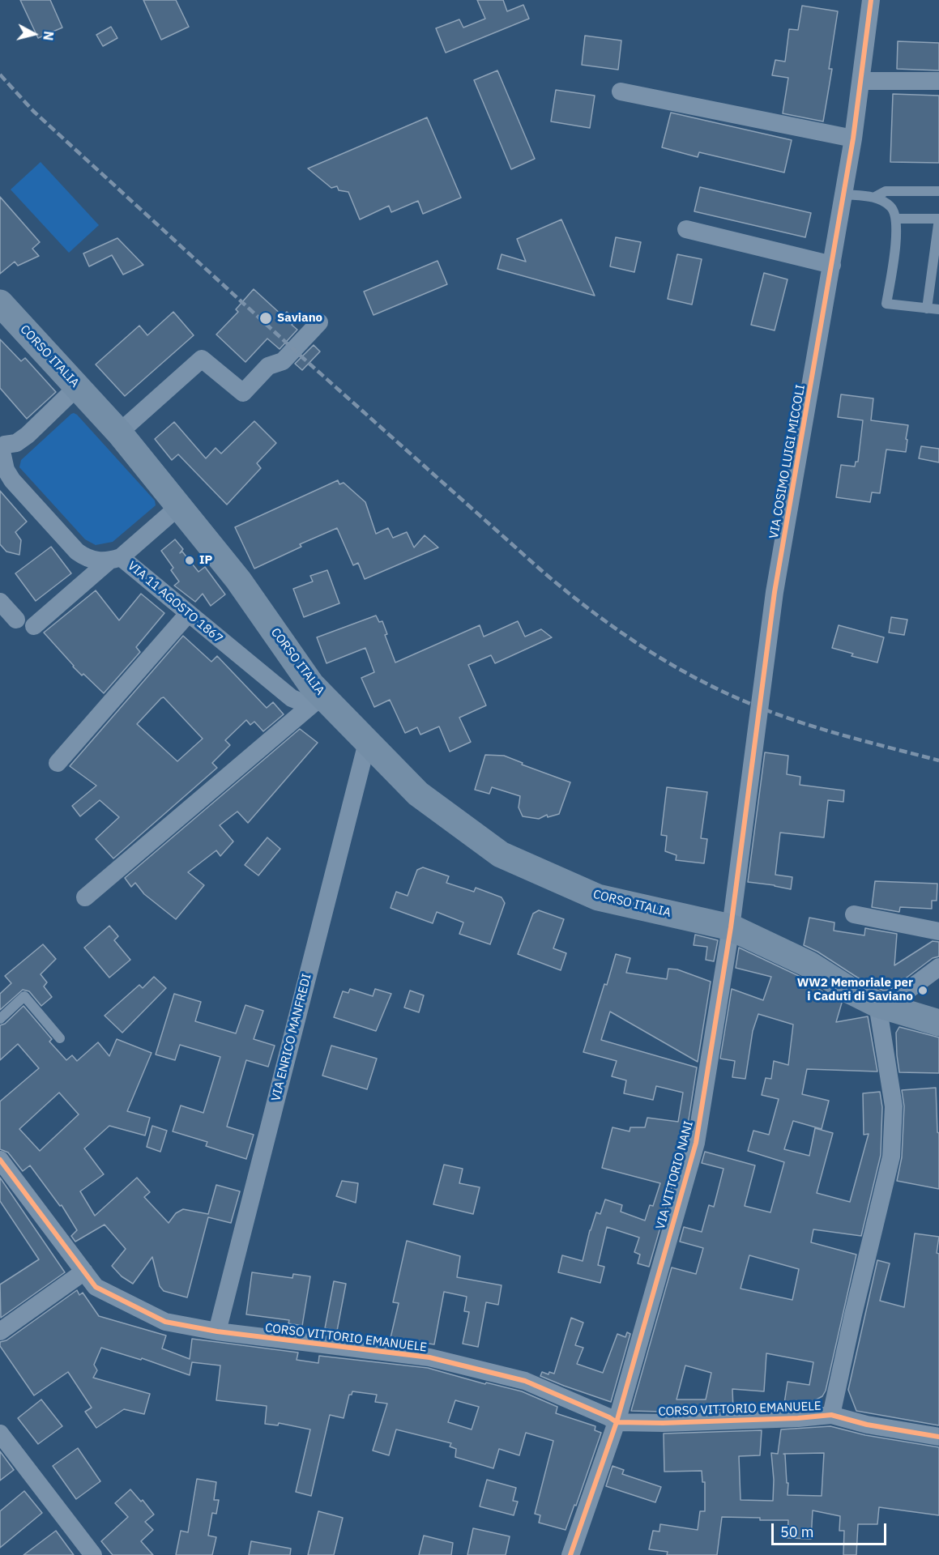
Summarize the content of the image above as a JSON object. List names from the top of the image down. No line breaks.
{"streets":{"main road":["CORSO ITALIA"],"street":["VIA COSIMO LUIGI MICCOLI","VIA 11 AGOSTO 1867","VIA ENRICO MANFREDI","VIA VITTORIO NANI","CORSO VITTORIO EMANUELE"]},"crossings":[["CORSO ITALIA","VIA COSIMO LUIGI MICCOLI"],["CORSO ITALIA","VIA 11 AGOSTO 1867"],["CORSO ITALIA","VIA ENRICO MANFREDI"],["CORSO ITALIA","VIA VITTORIO NANI"],["VIA COSIMO LUIGI MICCOLI","VIA VITTORIO NANI"],["VIA ENRICO MANFREDI","CORSO VITTORIO EMANUELE"],["VIA VITTORIO NANI","CORSO VITTORIO EMANUELE"]],"places":["Saviano","IP","WW2 Memoriale per i Caduti di Saviano"],"scale_bar":"50 m","north":"right"}
